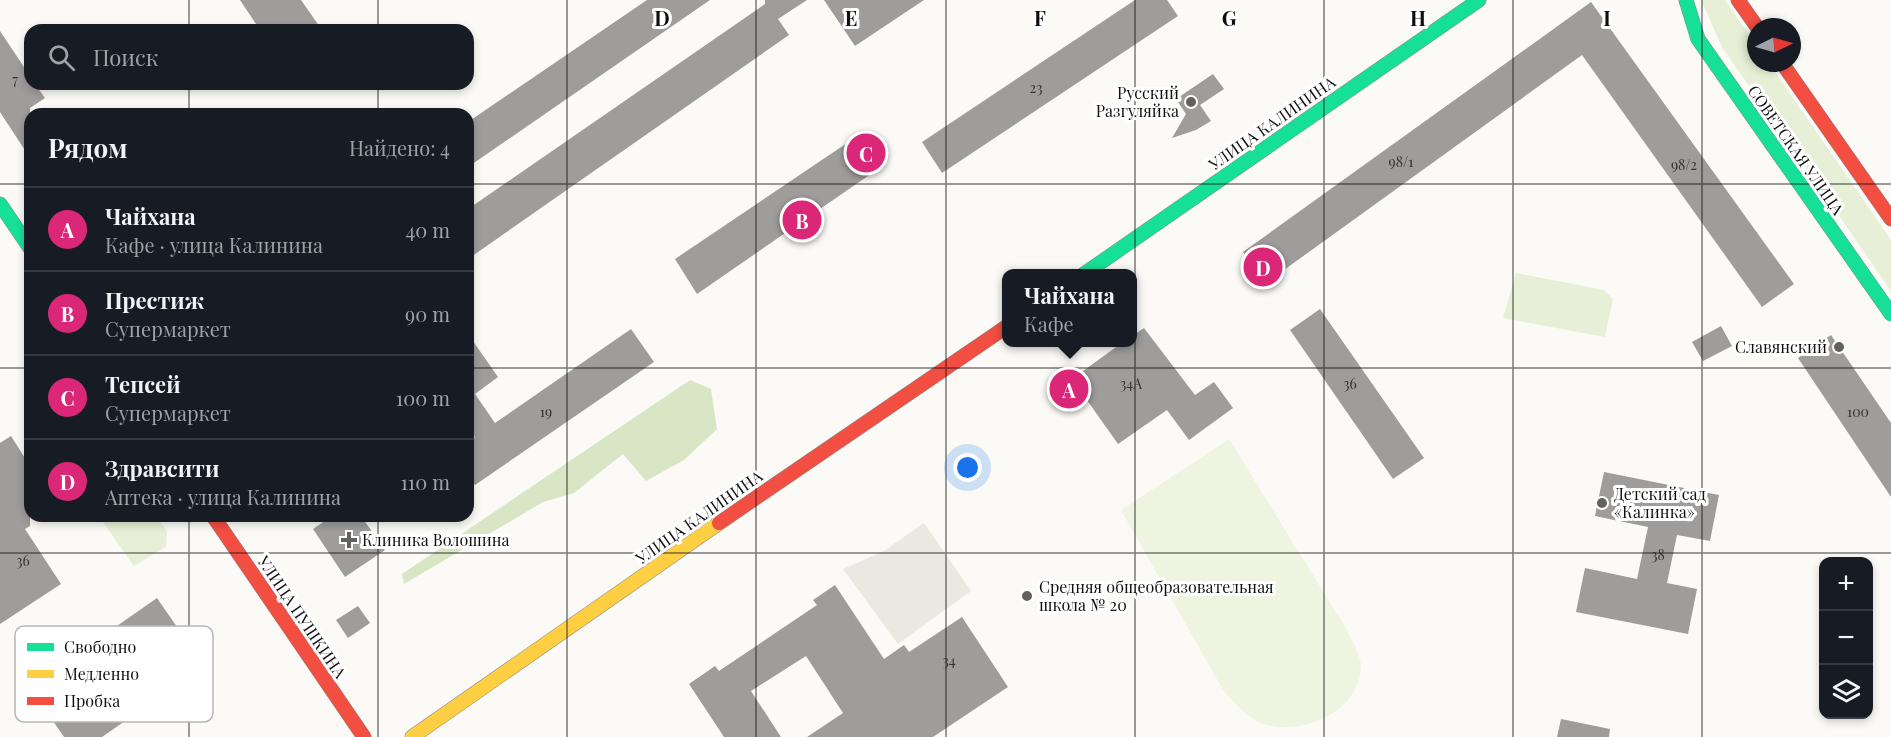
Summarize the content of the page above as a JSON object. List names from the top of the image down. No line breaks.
{"streets":{"main road":["УЛИЦА КАЛИНИНА","СОВЕТСКАЯ УЛИЦА","УЛИЦА ПУШКИНА"]},"places":{"other":["Русский Разгуляйка","Славянский","Детский сад «Калинка»","Средняя общеобразовательная школа № 20"],"health":["Клиника Волошина"]},"house_numbers":["7","23","98/1","98/2","34А","36","19","100","38","36","34"],"legend":["Свободно","Медленно","Пробка"],"north":"right","page":{"search":"Поиск","heading":["Рядом","Найдено: 4"],"pins":["C","B","D","A"],"list":[{"mark":"A","name":"Чайхана","note":"Кафе · улица Калинина","value":"40 m"},{"mark":"B","name":"Престиж","note":"Супермаркет","value":"90 m"},{"mark":"C","name":"Тепсей","note":"Супермаркет","value":"100 m"},{"mark":"D","name":"Здравсити","note":"Аптека · улица Калинина","value":"110 m"}],"popup":["Чайхана","Кафе"],"map_buttons":["+","−"]},"grid":{"columns":["D","E","F","G","H","I"]}}
